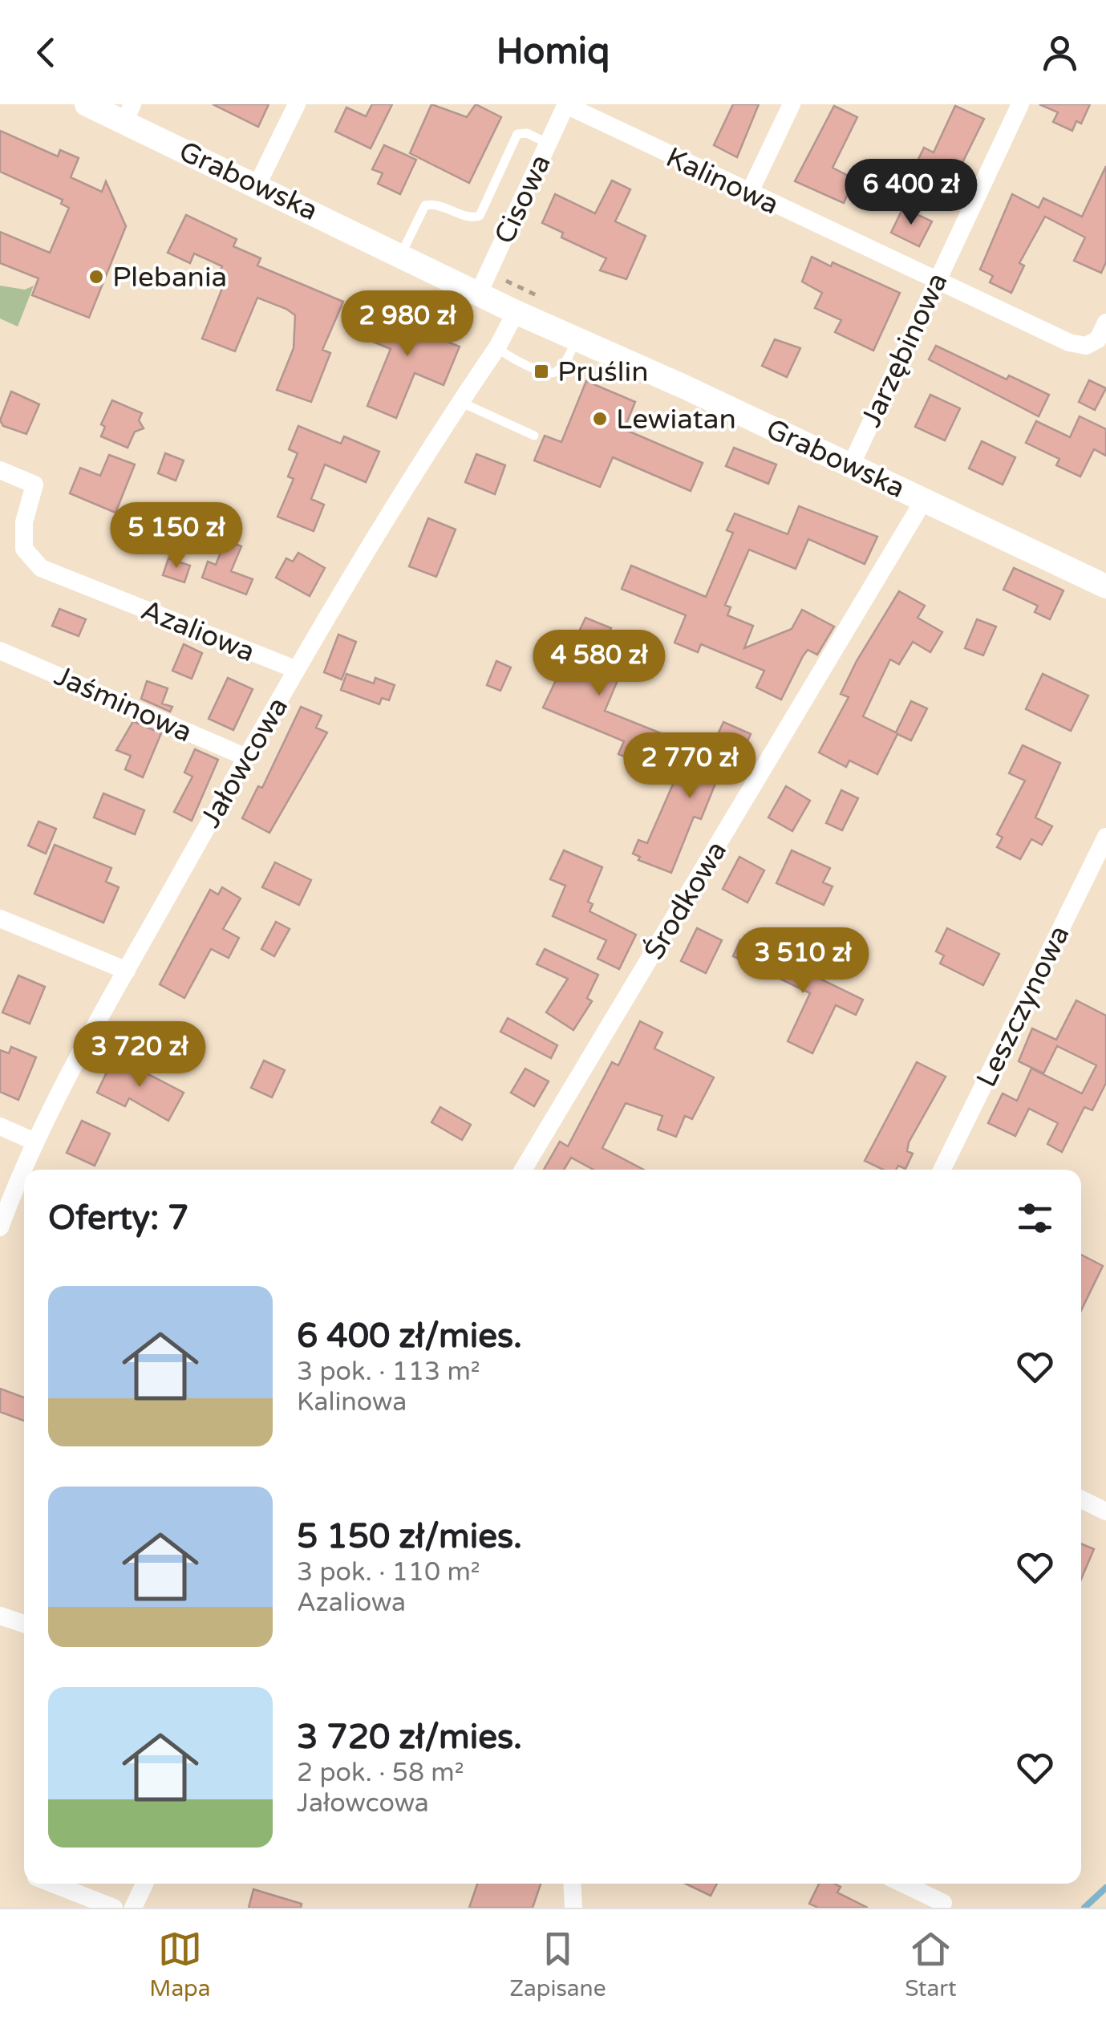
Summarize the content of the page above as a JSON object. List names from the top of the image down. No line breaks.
{"streets":{"street":["Grabowska","Kalinowa","Cisowa","Jarzębinowa","Azaliowa","Jaśminowa","Jałowcowa","Środkowa","Leszczynowa"]},"crossings":[["Grabowska","Cisowa"],["Grabowska","Jarzębinowa"],["Grabowska","Jałowcowa"],["Grabowska","Środkowa"],["Kalinowa","Cisowa"],["Kalinowa","Jarzębinowa"],["Azaliowa","Jałowcowa"],["Jaśminowa","Jałowcowa"]],"places":{"other":["Plebania","Lewiatan"],"transit":["Pruślin"]},"page":{"header":"Homiq","price":["6 400 zł","2 980 zł","5 150 zł","4 580 zł","2 770 zł","3 510 zł","3 720 zł"],"heading":"Oferty: 7","list":[{"name":"6 400 zł/mies.","note":"3 pok. · 113 m² · Kalinowa"},{"name":"5 150 zł/mies.","note":"3 pok. · 110 m² · Azaliowa"},{"name":"3 720 zł/mies.","note":"2 pok. · 58 m² · Jałowcowa"}],"tabs":["Mapa","Zapisane","Start"]}}
